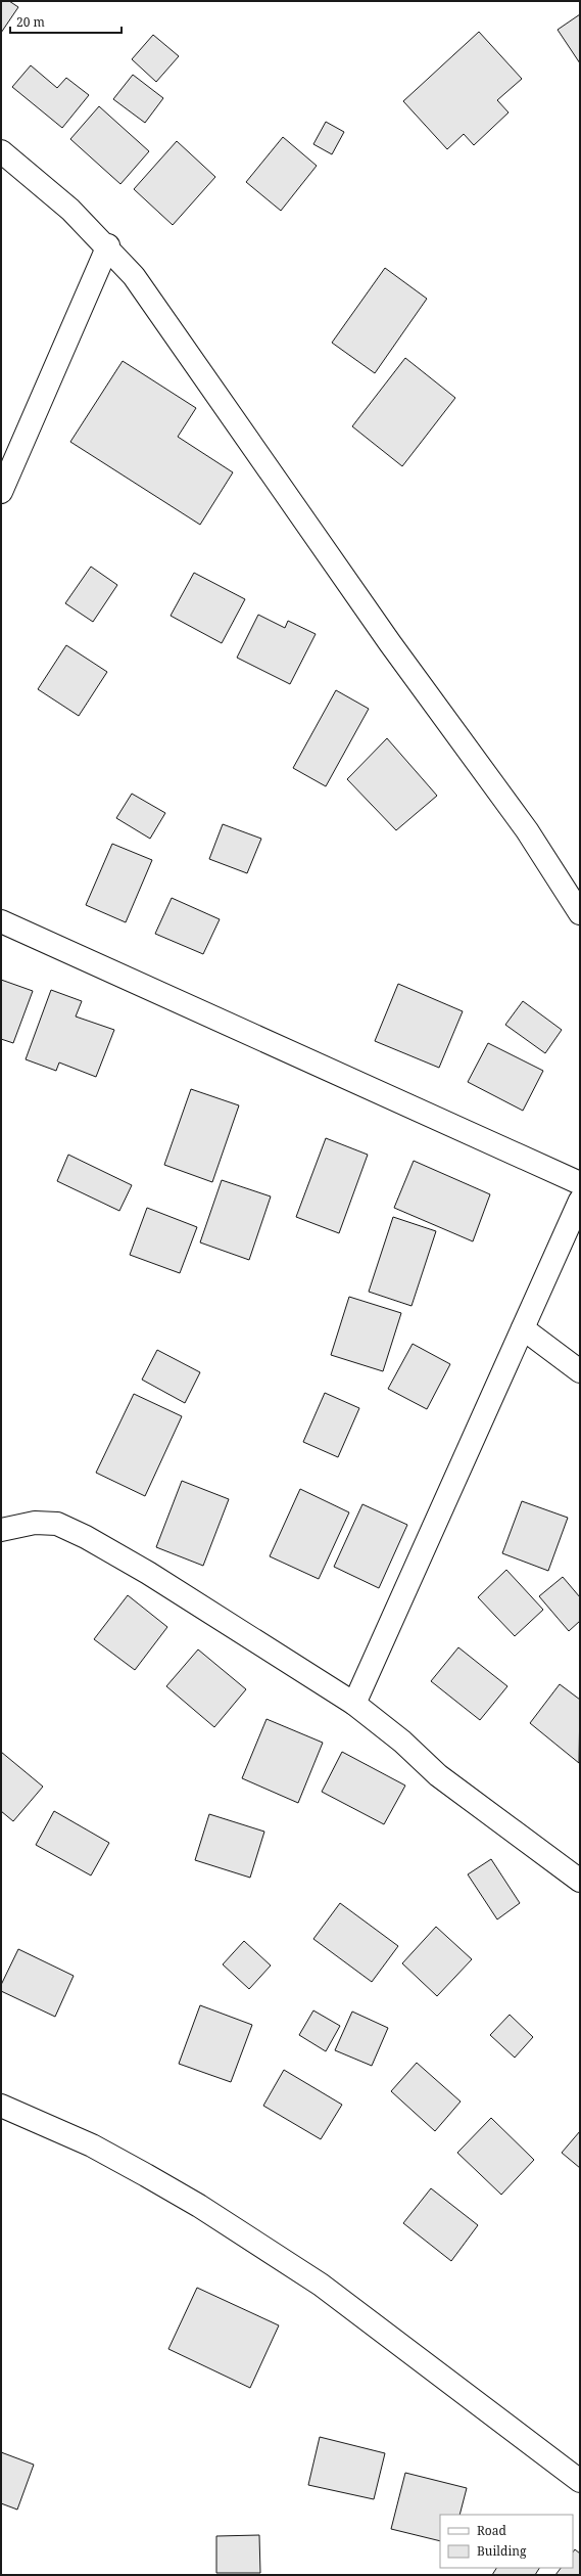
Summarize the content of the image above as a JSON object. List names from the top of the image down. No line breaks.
{"legend":["Road","Building"],"scale_bar":"20 m"}
